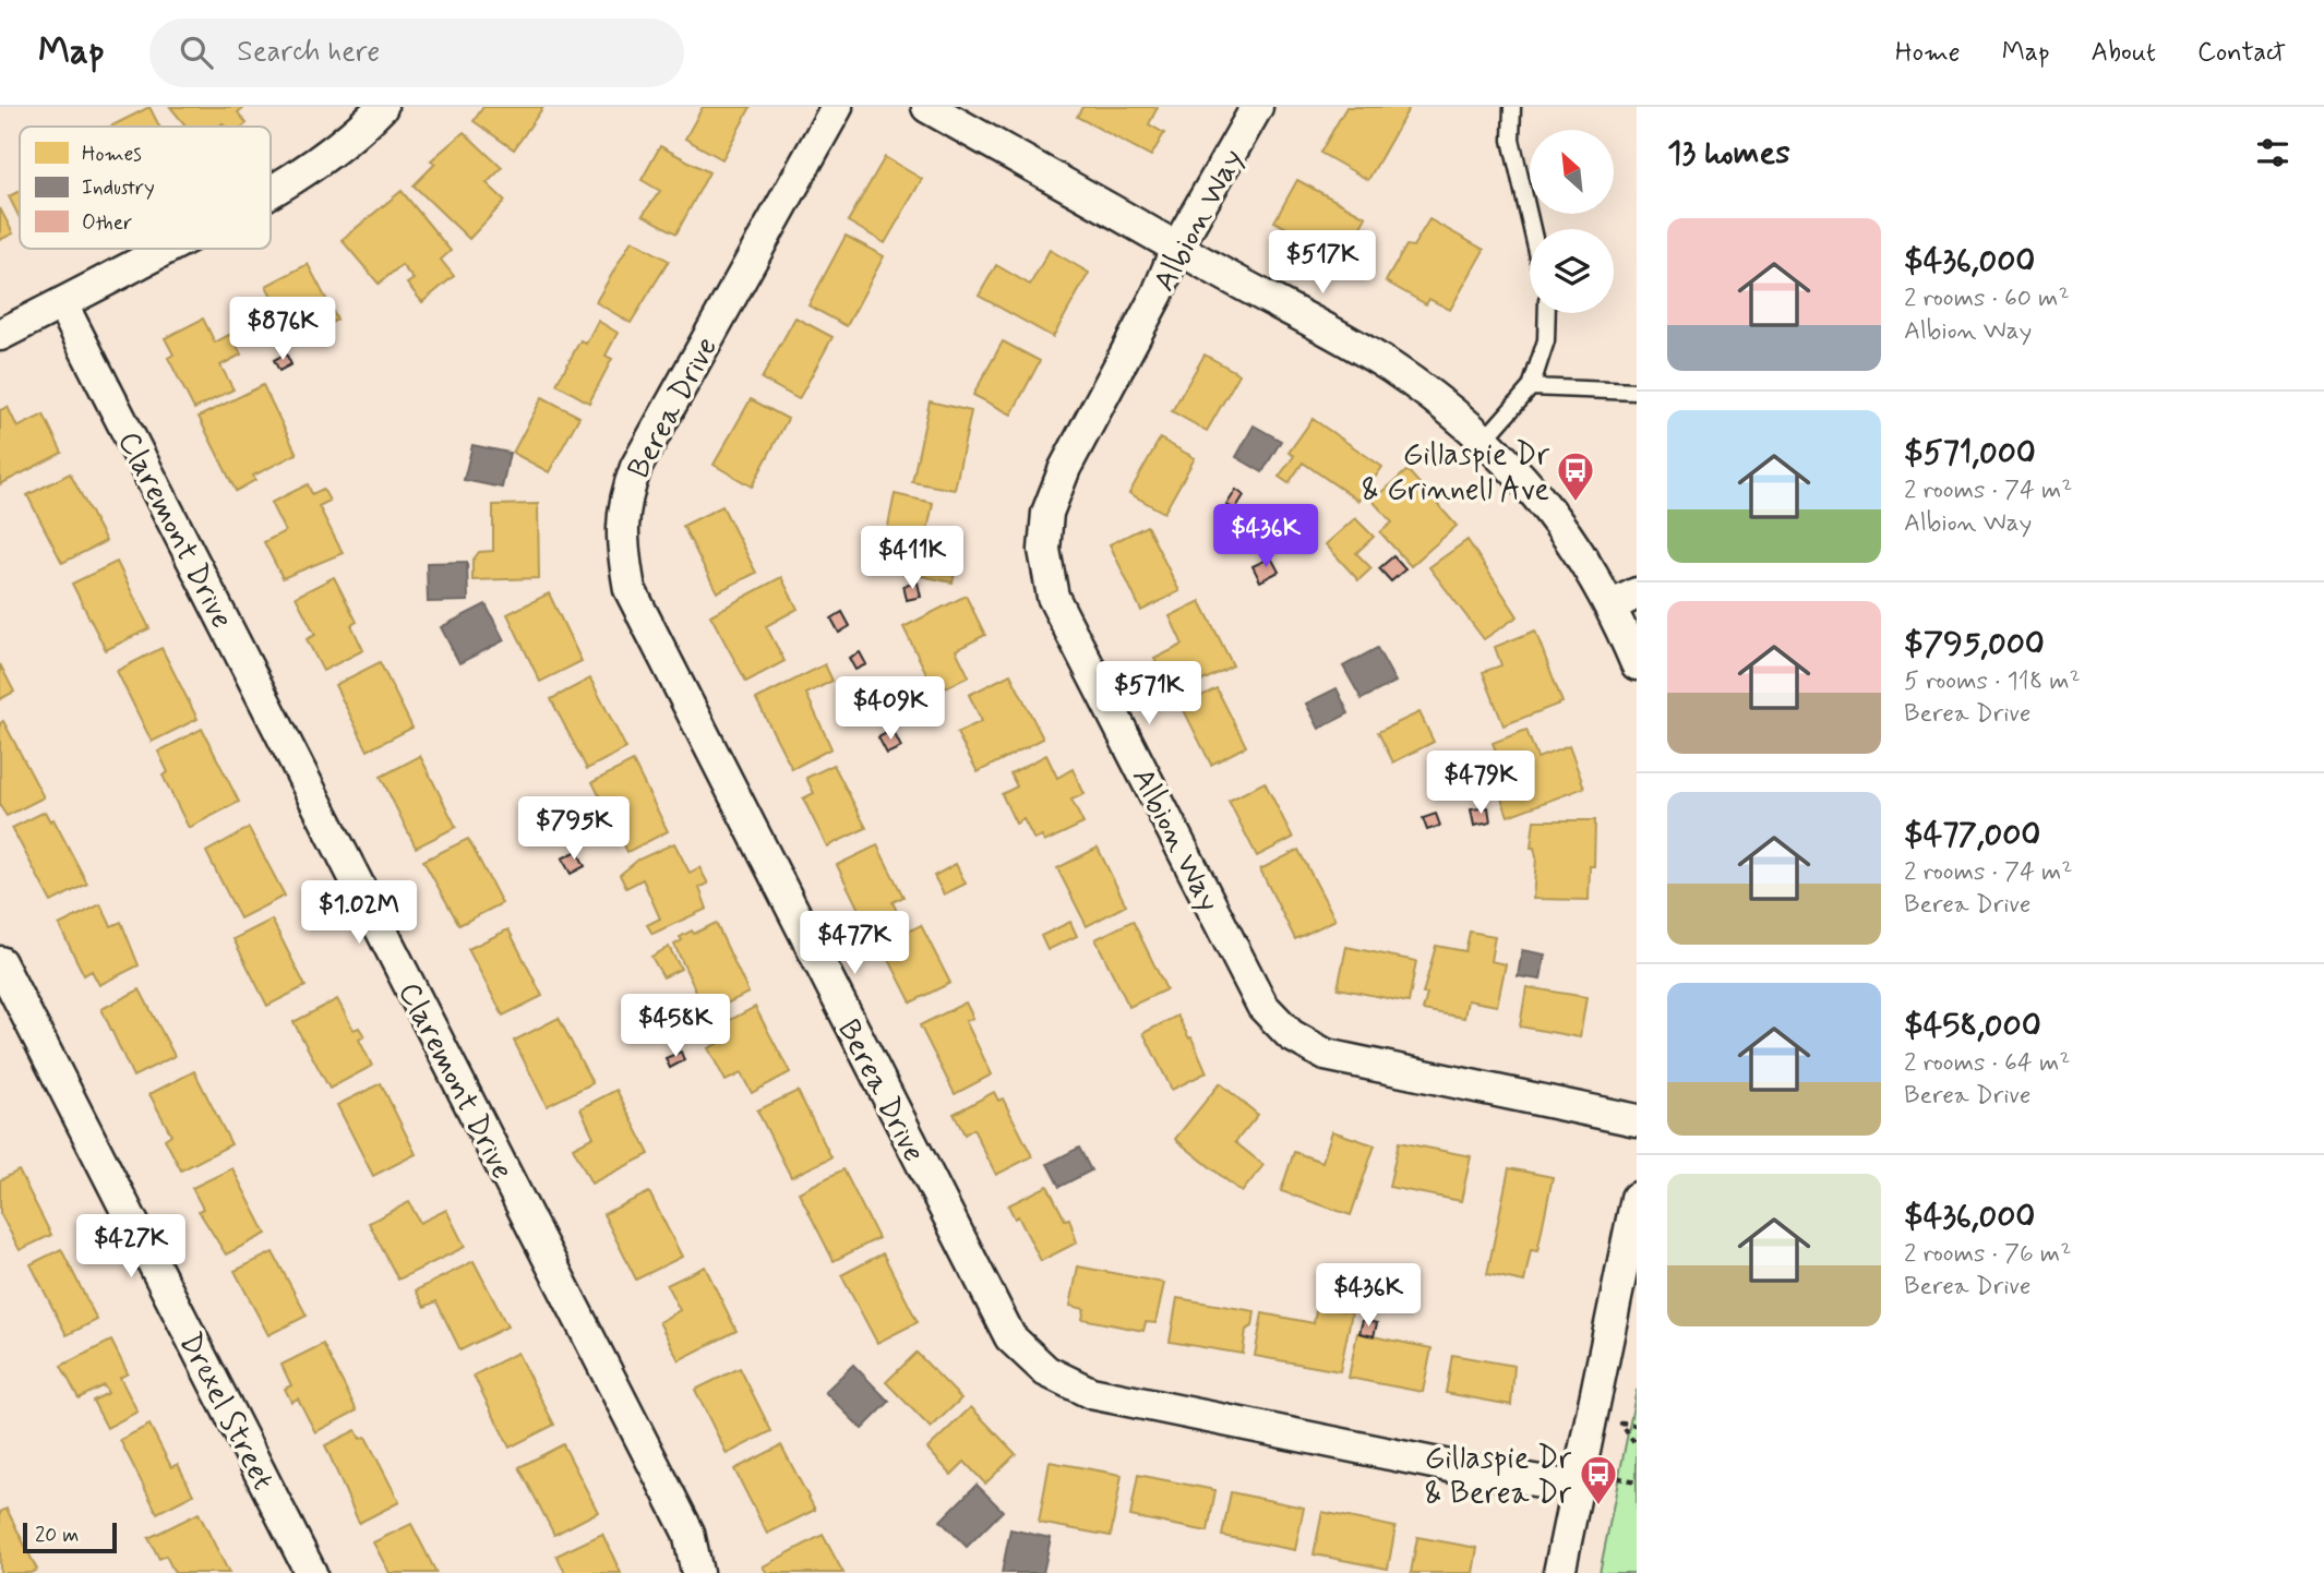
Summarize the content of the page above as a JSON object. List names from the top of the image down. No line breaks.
{"streets":{"street":["Albion Way","Berea Drive","Claremont Drive","Drexel Street"]},"places":{"bus stop":["Gillaspie Dr & Grinnell Ave","Gillaspie Dr & Berea Dr"]},"legend":["Homes","Industry","Other"],"scale_bar":"20 m","north":"top left","page":{"header":"Map","search":"Search here","nav":["Home","Map","About","Contact"],"heading":"13 homes","list":[{"name":"$436,000","note":"2 rooms · 60 m² · Albion Way"},{"name":"$571,000","note":"2 rooms · 74 m² · Albion Way"},{"name":"$795,000","note":"5 rooms · 118 m² · Berea Drive"},{"name":"$477,000","note":"2 rooms · 74 m² · Berea Drive"},{"name":"$458,000","note":"2 rooms · 64 m² · Berea Drive"},{"name":"$436,000","note":"2 rooms · 76 m² · Berea Drive"}],"price":["$517K","$876K","$436K","$411K","$571K","$409K","$479K","$795K","$1.02M","$477K","$458K","$427K","$436K"],"scale":"20 m"}}
